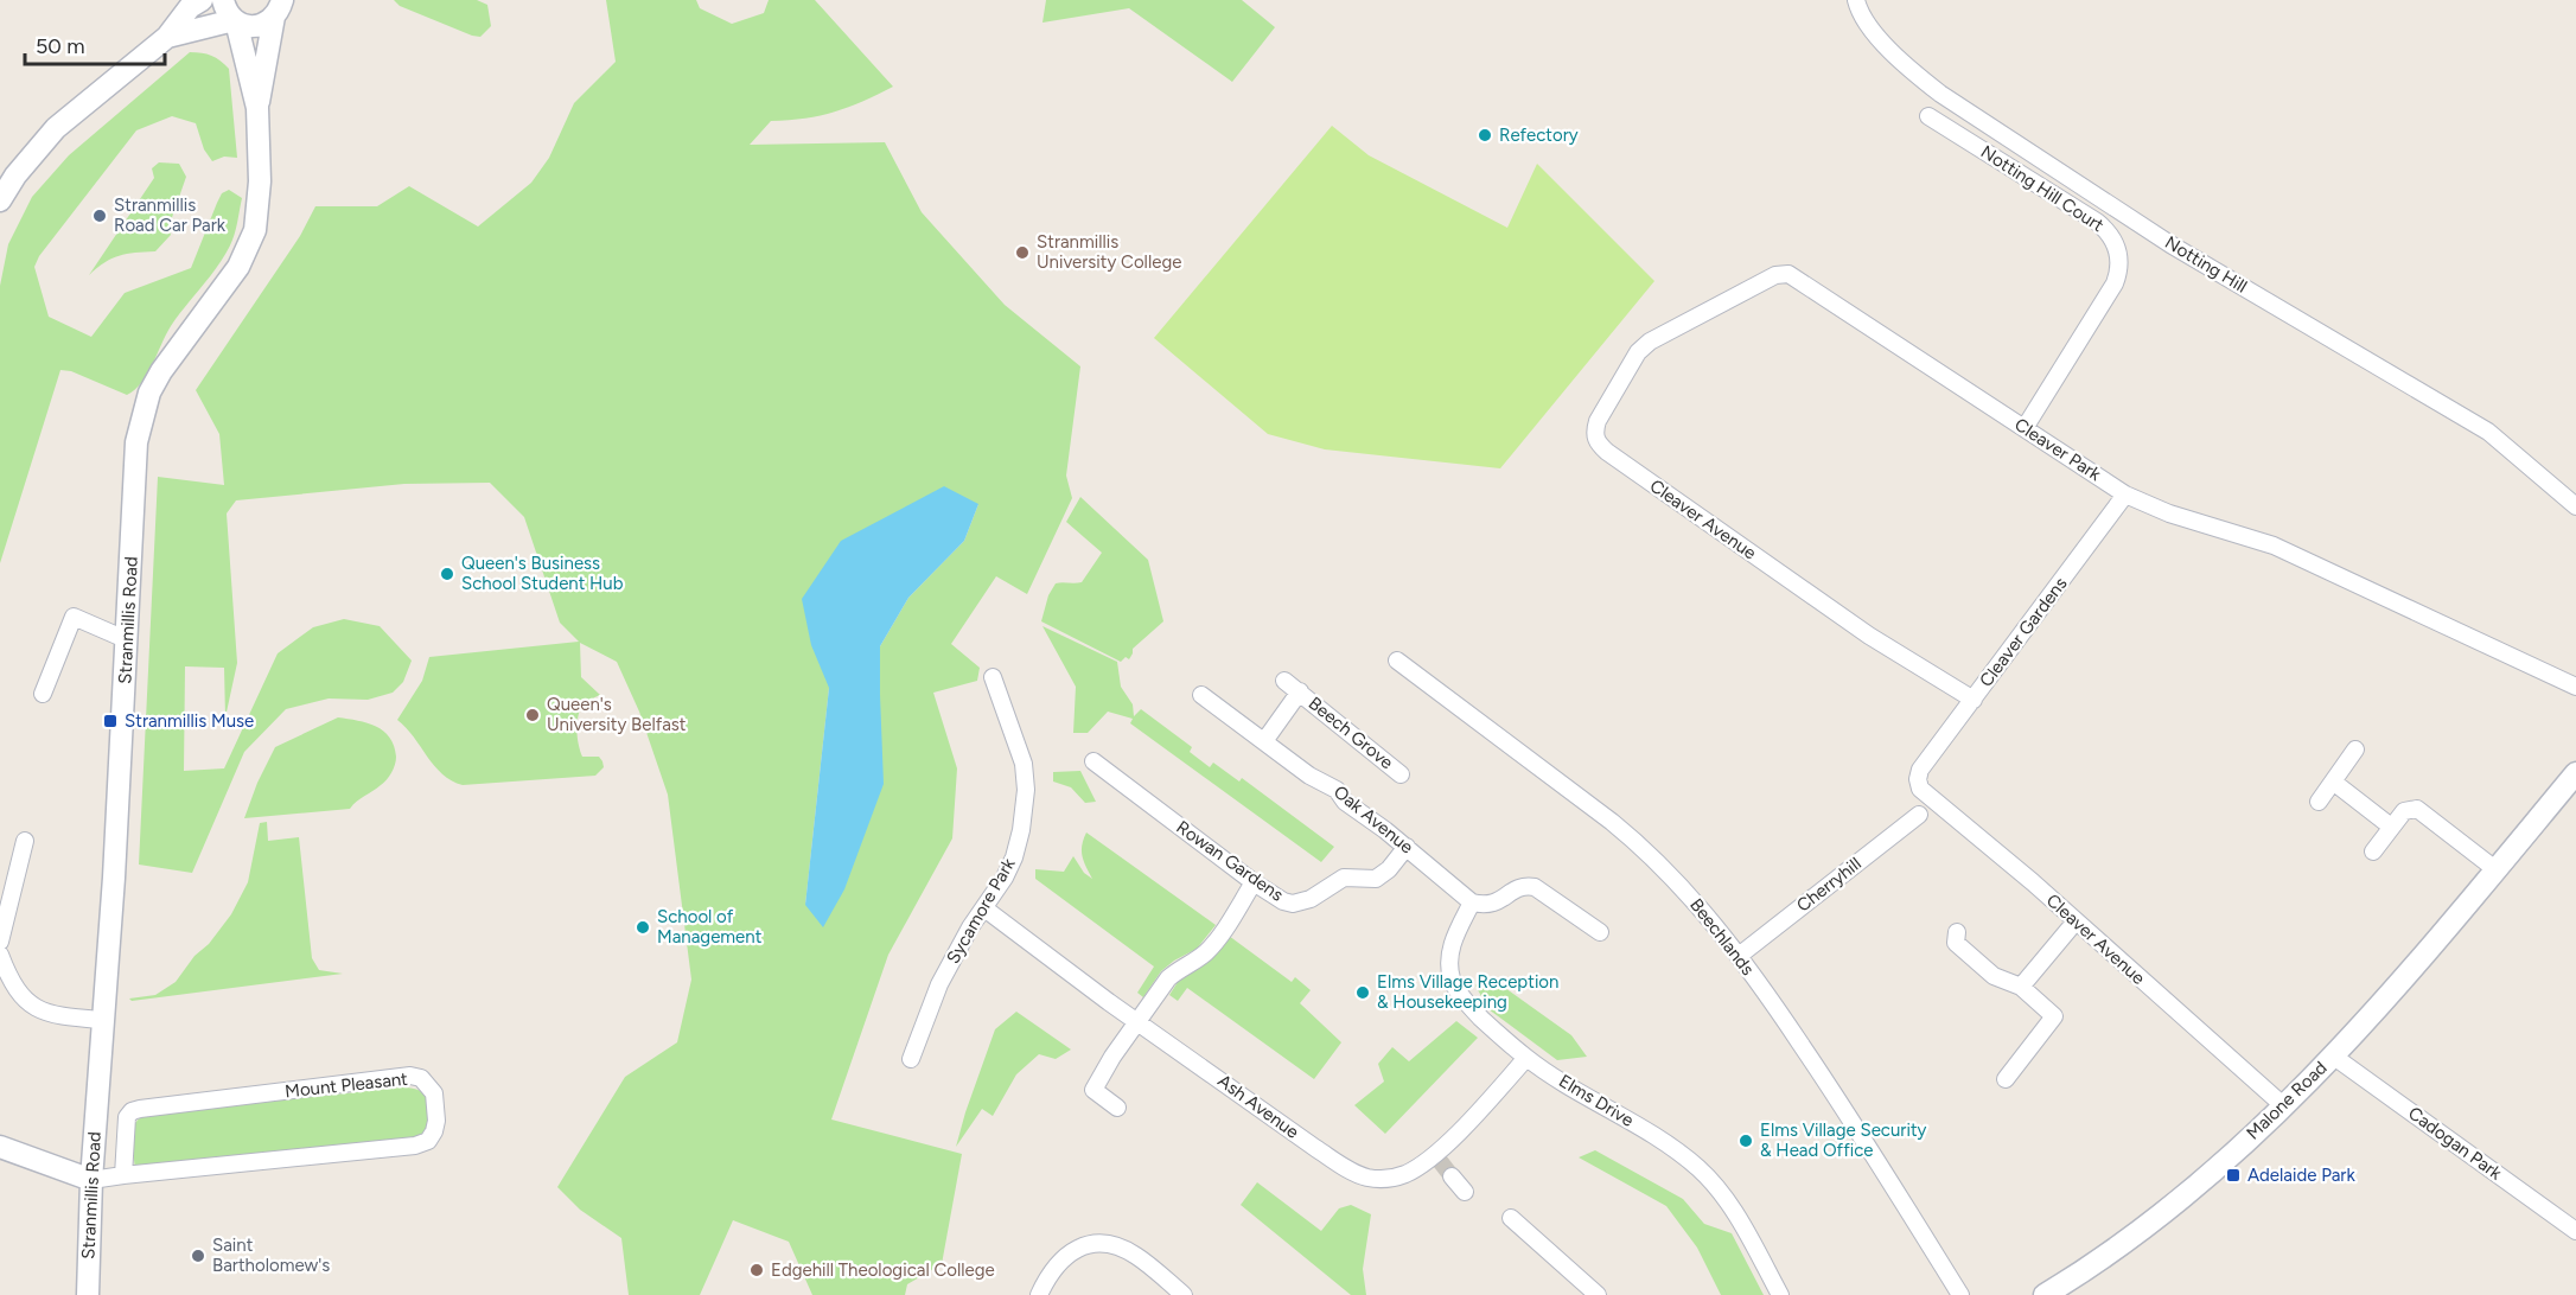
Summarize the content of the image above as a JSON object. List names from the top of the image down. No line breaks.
{"streets":{"street":["Notting Hill Court","Notting Hill","Cleaver Park","Cleaver Avenue","Stranmillis Road","Cleaver Gardens","Beech Grove","Oak Avenue","Rowan Gardens","Cherryhill","Sycamore Park","Beechlands","Mount Pleasant","Elms Drive","Malone Road","Ash Avenue","Cadogan Park"]},"crossings":[["Notting Hill Court","Cleaver Park"],["Cleaver Park","Cleaver Avenue"],["Cleaver Park","Cleaver Gardens"],["Cleaver Avenue","Cleaver Gardens"],["Cleaver Avenue","Malone Road"],["Stranmillis Road","Mount Pleasant"],["Beech Grove","Oak Avenue"],["Oak Avenue","Rowan Gardens"],["Oak Avenue","Elms Drive"],["Cherryhill","Beechlands"],["Sycamore Park","Ash Avenue"],["Elms Drive","Ash Avenue"],["Malone Road","Cadogan Park"]],"places":{"other":["Refectory","Stranmillis Road Car Park","Stranmillis University College","Queen's Business School Student Hub","Queen's University Belfast","School of Management","Elms Village Reception & Housekeeping","Elms Village Security & Head Office","Saint Bartholomew's","Edgehill Theological College"],"transit":["Stranmillis Muse","Adelaide Park"]},"scale_bar":"50 m"}
